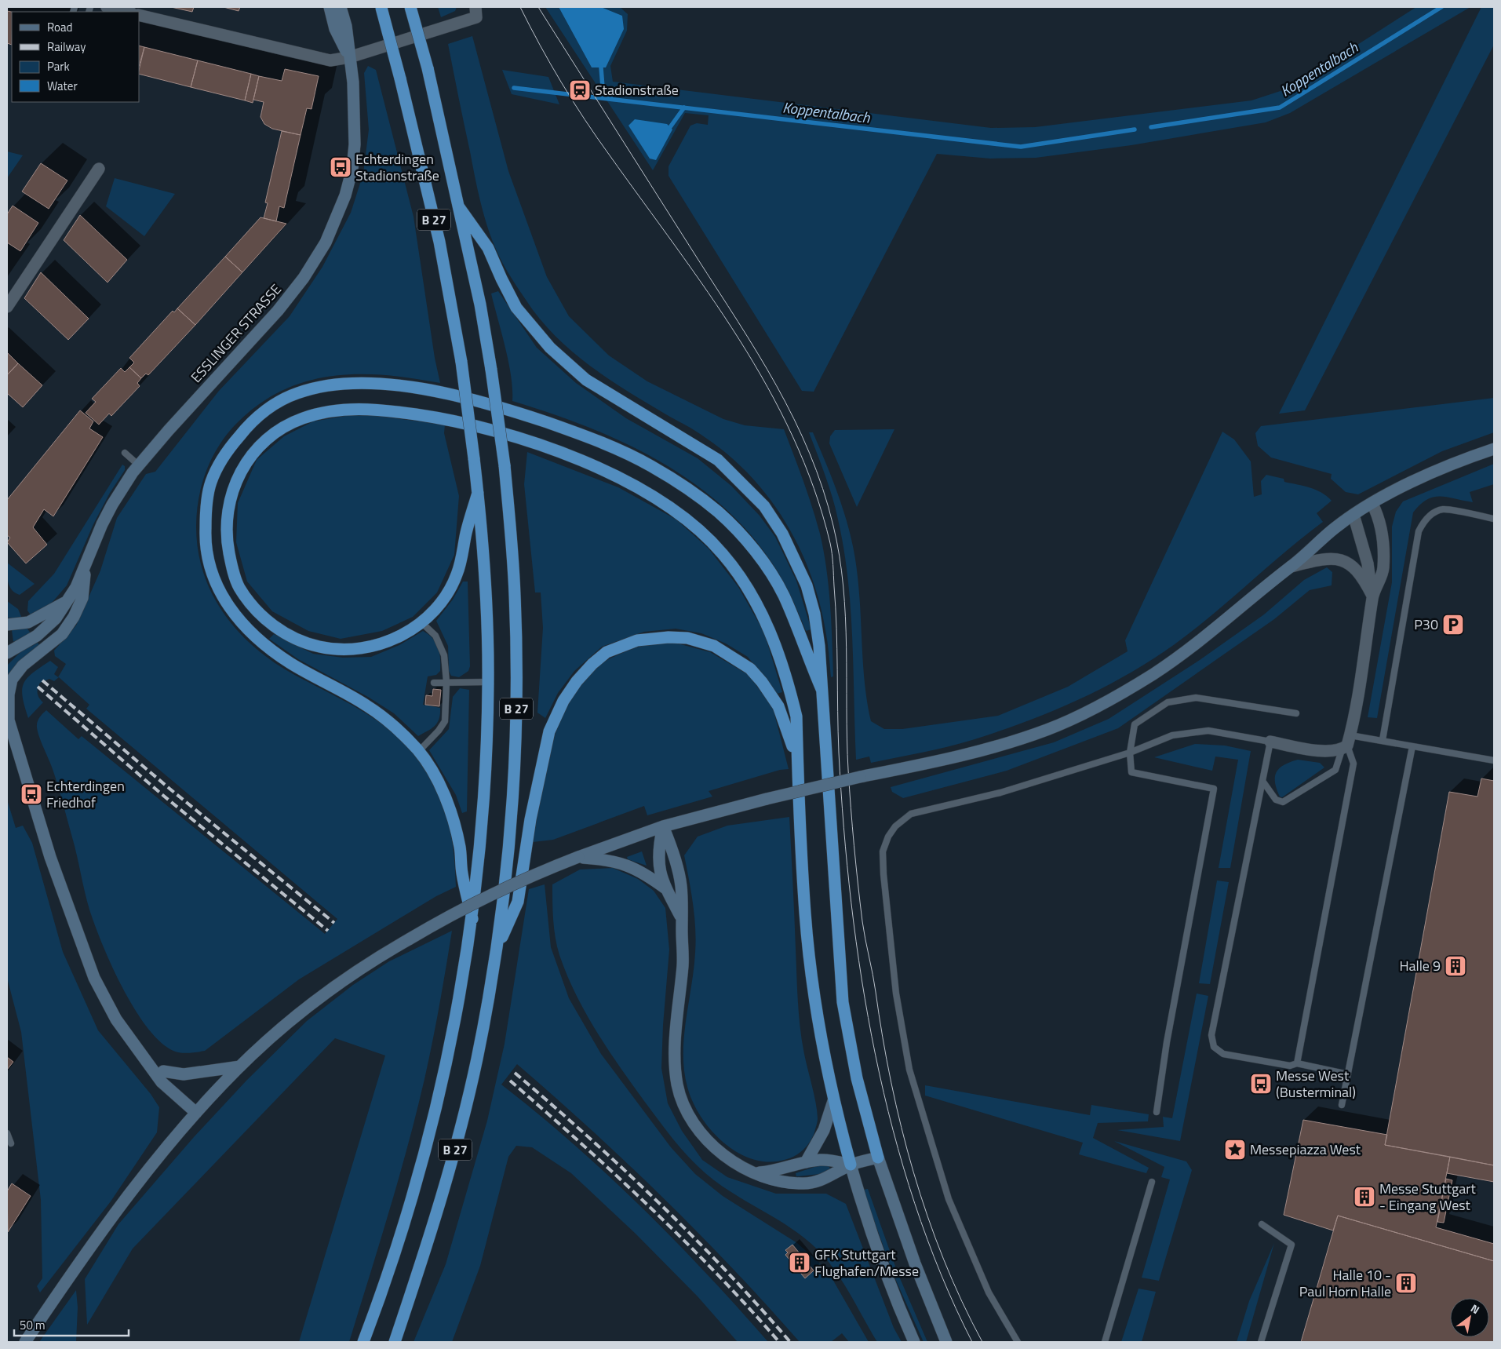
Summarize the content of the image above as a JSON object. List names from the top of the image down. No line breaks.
{"streets":{"highway":["B 27"],"main road":["ESSLINGER STRASSE"]},"water":["Koppentalbach"],"places":{"station":["Stadionstraße"],"bus stop":["Echterdingen Stadionstraße","Echterdingen Friedhof","Messe West (Busterminal)"],"parking":["P30"],"building":["Halle 9","Messe Stuttgart - Eingang West","GFK Stuttgart Flughafen/Messe","Halle 10 - Paul Horn Halle"],"place":["Messepiazza West"]},"legend":["Road","Railway","Park","Water"],"scale_bar":"50 m","north":"top right"}
